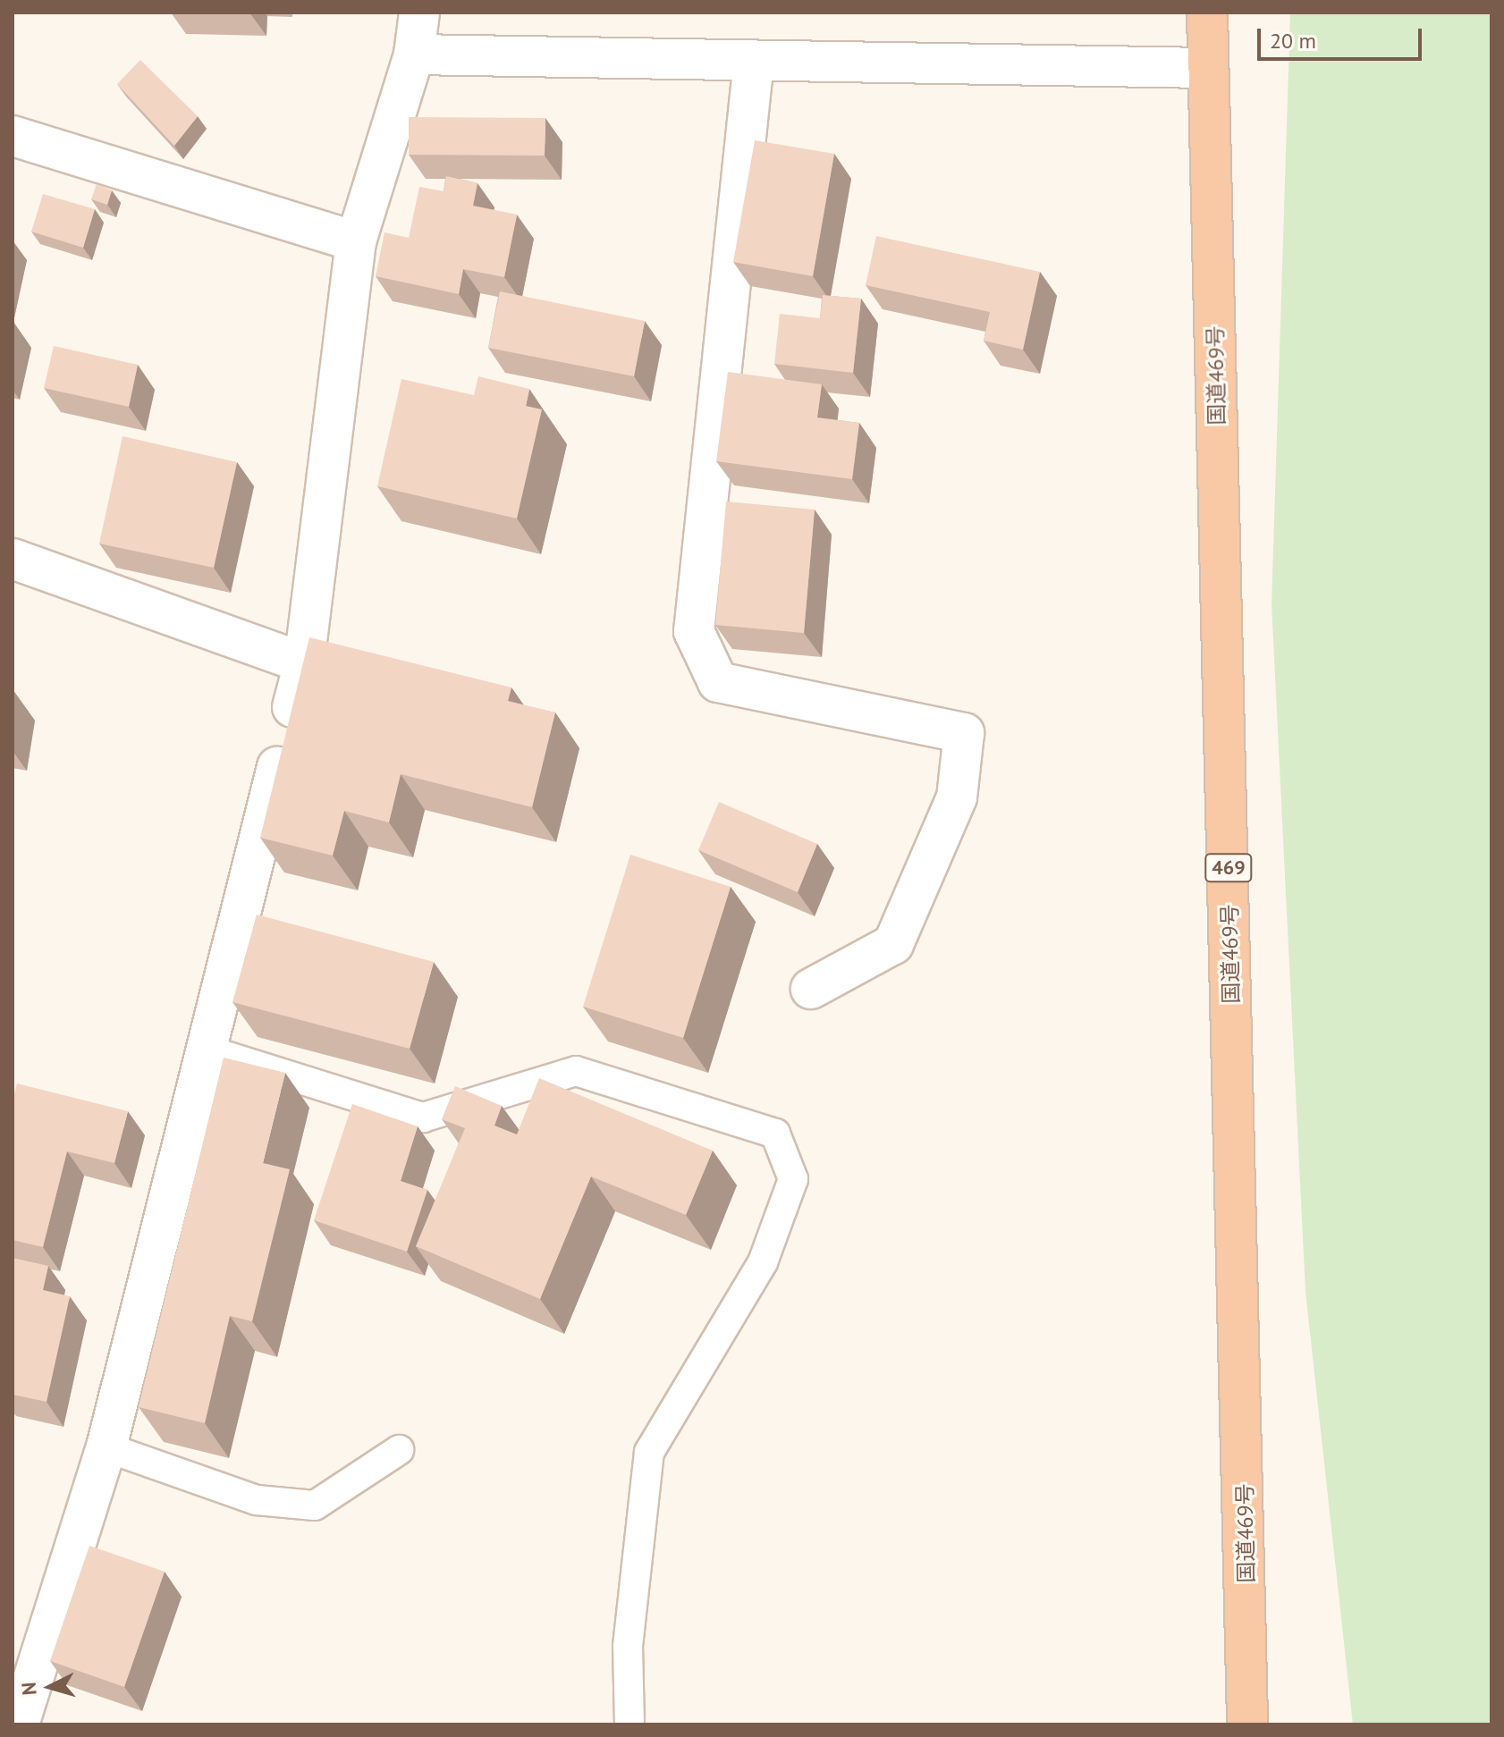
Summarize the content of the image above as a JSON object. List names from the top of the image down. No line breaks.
{"streets":{"highway":["国道469号","469"]},"scale_bar":"20 m","north":"left"}
